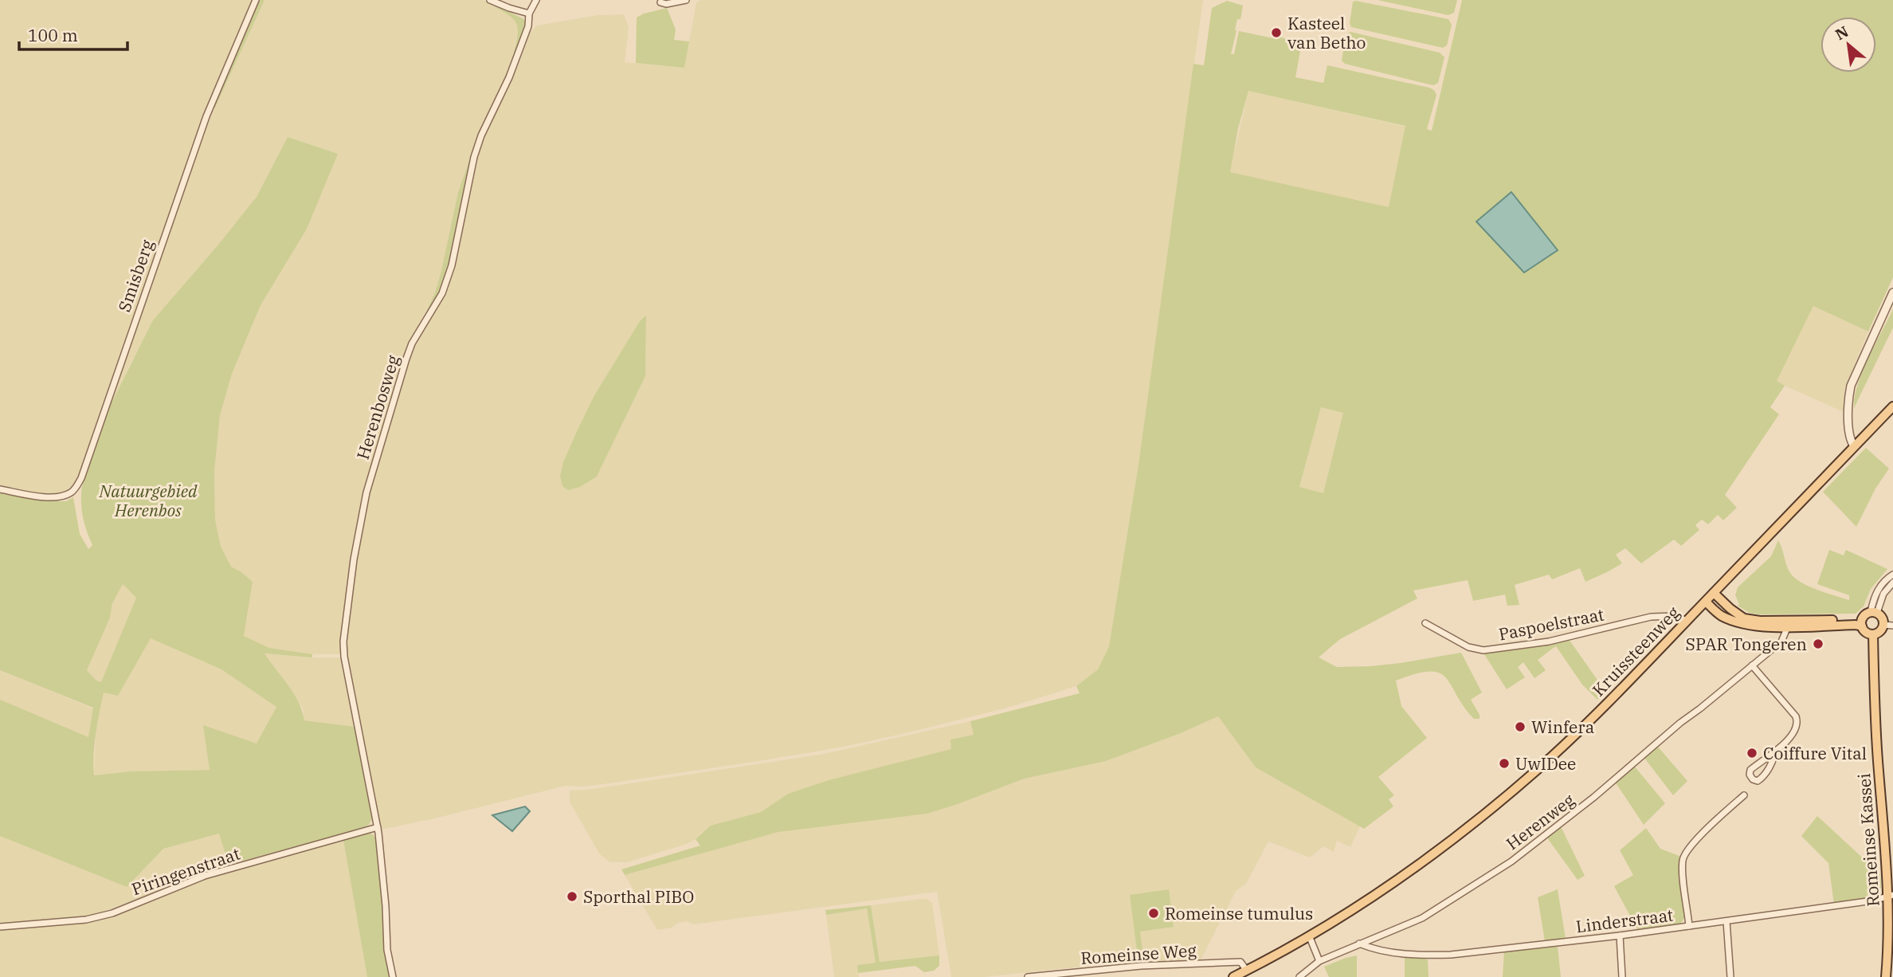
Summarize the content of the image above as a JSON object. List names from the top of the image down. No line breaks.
{"streets":{"main road":["Kruissteenweg","Romeinse Kassei"],"street":["Smisberg","Herenbosweg","Paspoelstraat","Herenweg","Piringenstraat","Linderstraat","Romeinse Weg"]},"crossings":[["Herenbosweg","Piringenstraat"],["Paspoelstraat","Kruissteenweg"],["Kruissteenweg","Romeinse Weg"],["Herenweg","Linderstraat"],["Romeinse Kassei","Linderstraat"]],"parks":["Natuurgebied Herenbos"],"places":["Kasteel van Betho","SPAR Tongeren","Winfera","Coiffure Vital","UwIDee","Sporthal PIBO","Romeinse tumulus"],"scale_bar":"100 m","north":"top left"}
